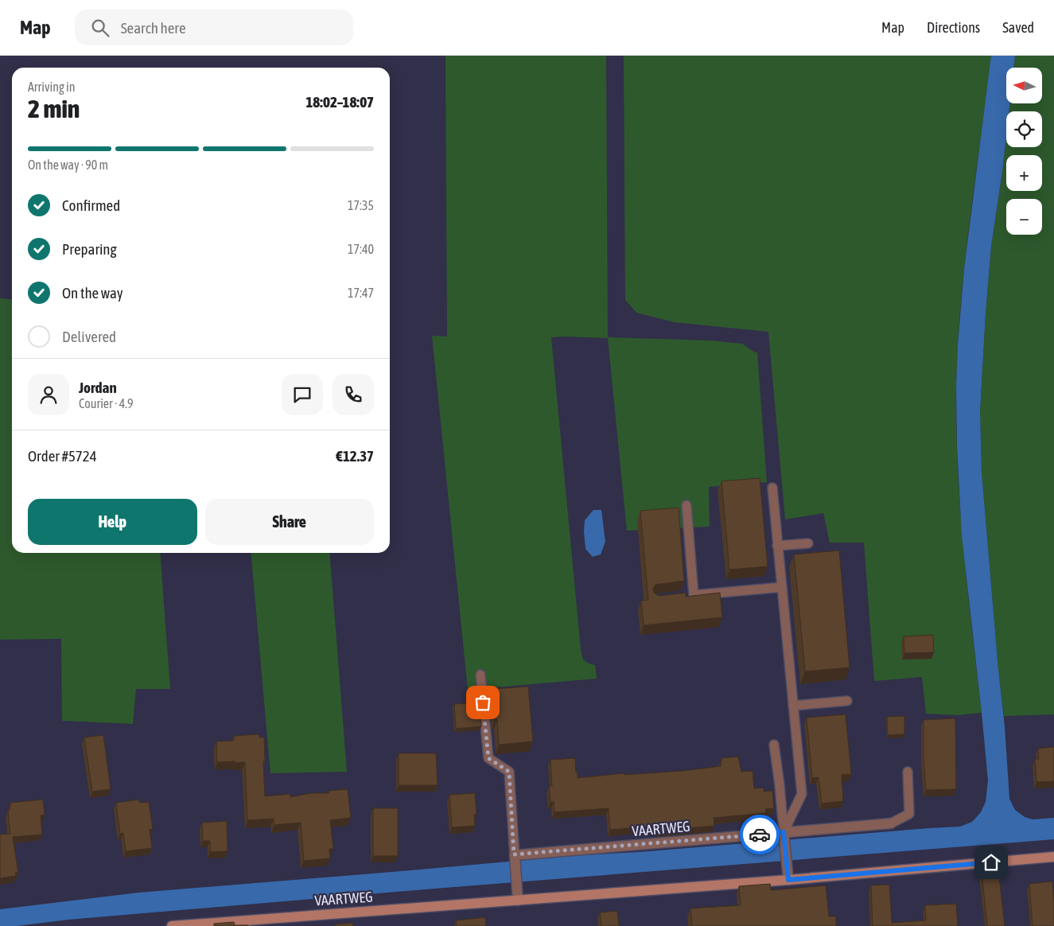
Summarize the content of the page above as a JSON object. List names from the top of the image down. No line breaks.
{"streets":{"street":["VAARTWEG"]},"north":"left","page":{"header":"Map","search":"Search here","nav":["Map","Directions","Saved"],"map_buttons":["+","−"],"heading":["2 min","Arriving in","18:02–18:07"],"panel":["Jordan","Courier · 4.9","Order #5724","€12.37"],"bar":"On the way · 90 m","list":[["Confirmed","17:35"],["Preparing","17:40"],["On the way","17:47"],"Delivered"],"buttons":["Help","Share"]}}
